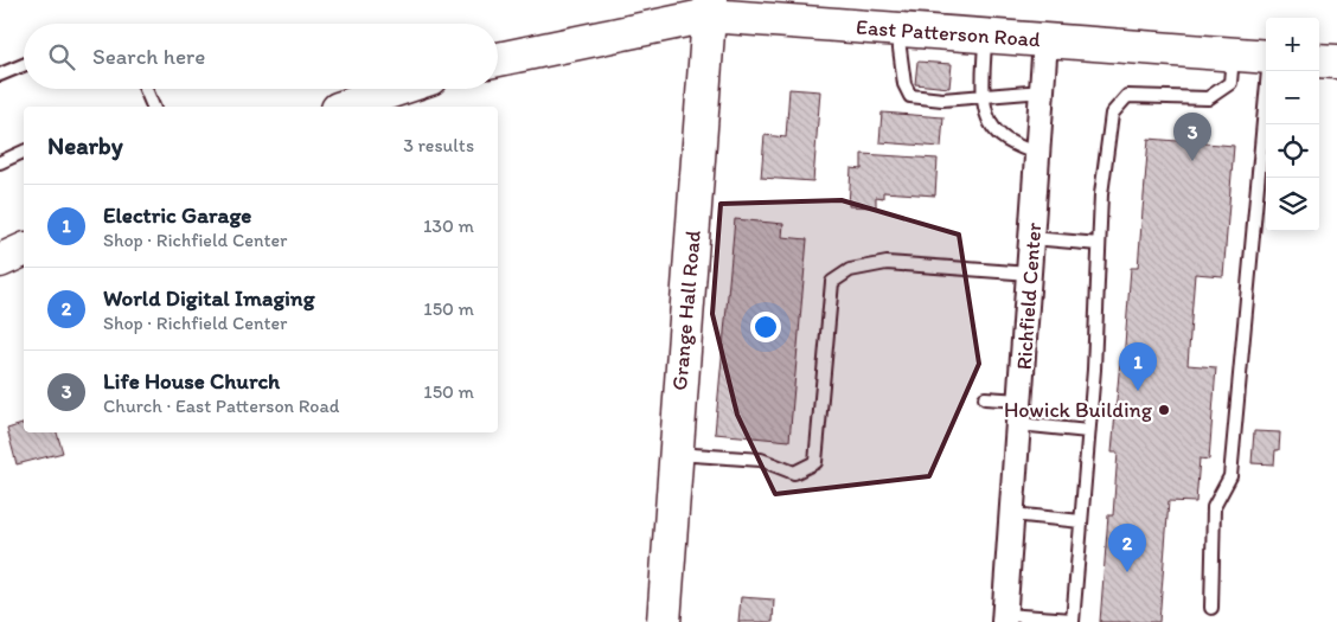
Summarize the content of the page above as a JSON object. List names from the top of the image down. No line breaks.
{"streets":{"street":["East Patterson Road","Richfield Center","Grange Hall Road"]},"crossings":[["East Patterson Road","Richfield Center"],["East Patterson Road","Grange Hall Road"]],"places":["Howick Building"],"page":{"map_buttons":["+","−"],"search":"Search here","heading":["Nearby","3 results"],"pins":["3","1","2"],"list":[{"mark":"1","name":"Electric Garage","note":"Shop · Richfield Center","value":"130 m"},{"mark":"2","name":"World Digital Imaging","note":"Shop · Richfield Center","value":"150 m"},{"mark":"3","name":"Life House Church","note":"Church · East Patterson Road","value":"150 m"}]}}
